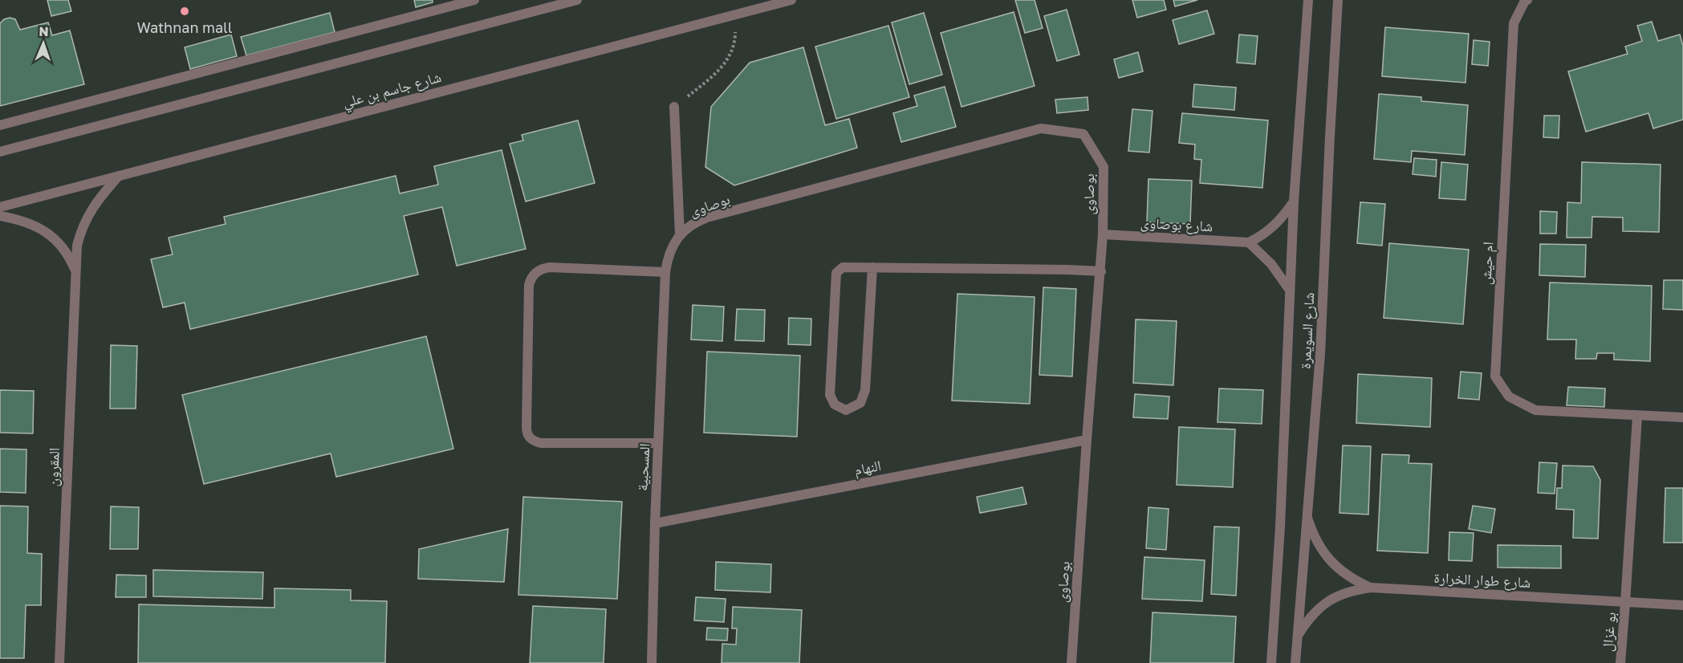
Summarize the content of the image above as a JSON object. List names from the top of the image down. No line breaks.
{"streets":{"street":["شارع جاسم بن علي","بوصاوى","شارع بوصاوى","ام حيش","شارع السويمرة","المقرون","المسحبية","النهام","شارع طوار الخرارة","بو غزال"]},"crossings":[["شارع جاسم بن علي","المقرون"],["بوصاوى","شارع بوصاوى"],["بوصاوى","المسحبية"],["بوصاوى","النهام"],["شارع السويمرة","شارع طوار الخرارة"],["المسحبية","النهام"],["شارع طوار الخرارة","بو غزال"]],"places":["Wathnan mall"],"north":"top"}
